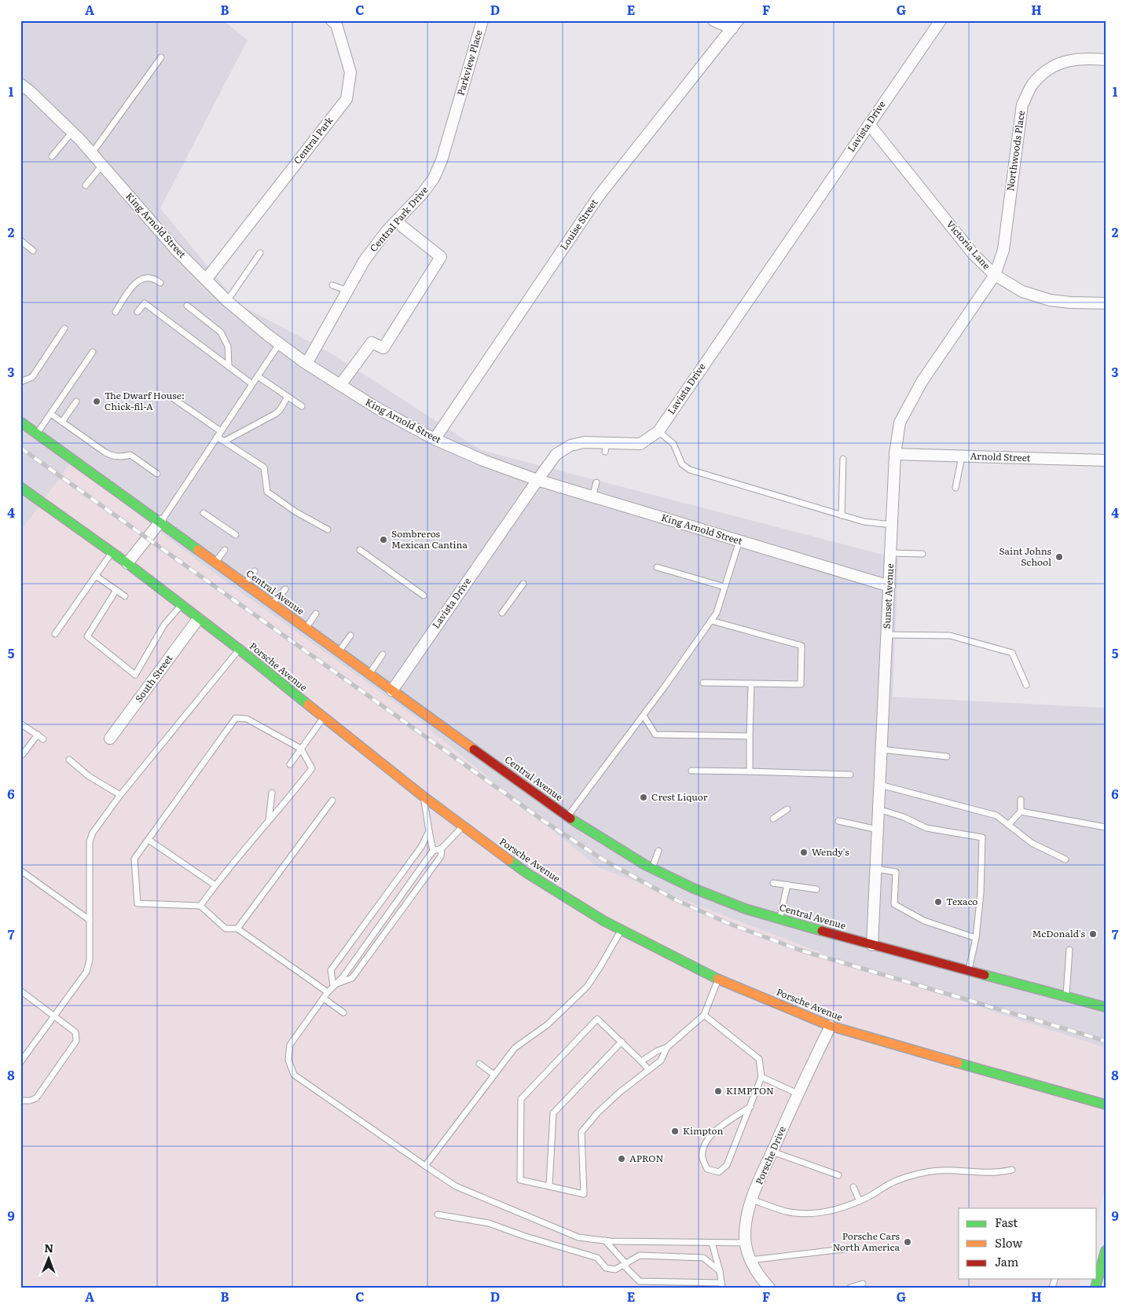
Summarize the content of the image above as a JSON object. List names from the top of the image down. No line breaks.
{"streets":{"main road":["Central Avenue","Porsche Avenue"],"street":["Parkview Place","Lavista Drive","Central Park","Northwoods Place","Central Park Drive","Louise Street","King Arnold Street","Victoria Lane","Arnold Street","Sunset Avenue","South Street","Porsche Drive"]},"crossings":[["Parkview Place","Central Park Drive"],["Lavista Drive","King Arnold Street"],["Lavista Drive","Victoria Lane"],["Lavista Drive","Central Avenue"],["Central Park","King Arnold Street"],["Northwoods Place","Victoria Lane"],["Northwoods Place","Sunset Avenue"],["Central Park Drive","King Arnold Street"],["Louise Street","King Arnold Street"],["King Arnold Street","Sunset Avenue"],["Victoria Lane","Sunset Avenue"],["Arnold Street","Sunset Avenue"],["Central Avenue","Sunset Avenue"],["Porsche Avenue","South Street"],["Porsche Avenue","Porsche Drive"]],"places":["The Dwarf House: Chick-fil-A","Sombreros Mexican Cantina","Saint Johns School","Crest Liquor","Wendy's","Texaco","McDonald's","KIMPTON","Kimpton","APRON","Porsche Cars North America"],"legend":["Fast","Slow","Jam"],"north":"top","grid":{"columns":["A","B","C","D","E","F","G","H"],"rows":["1","2","3","4","5","6","7","8","9"]}}
